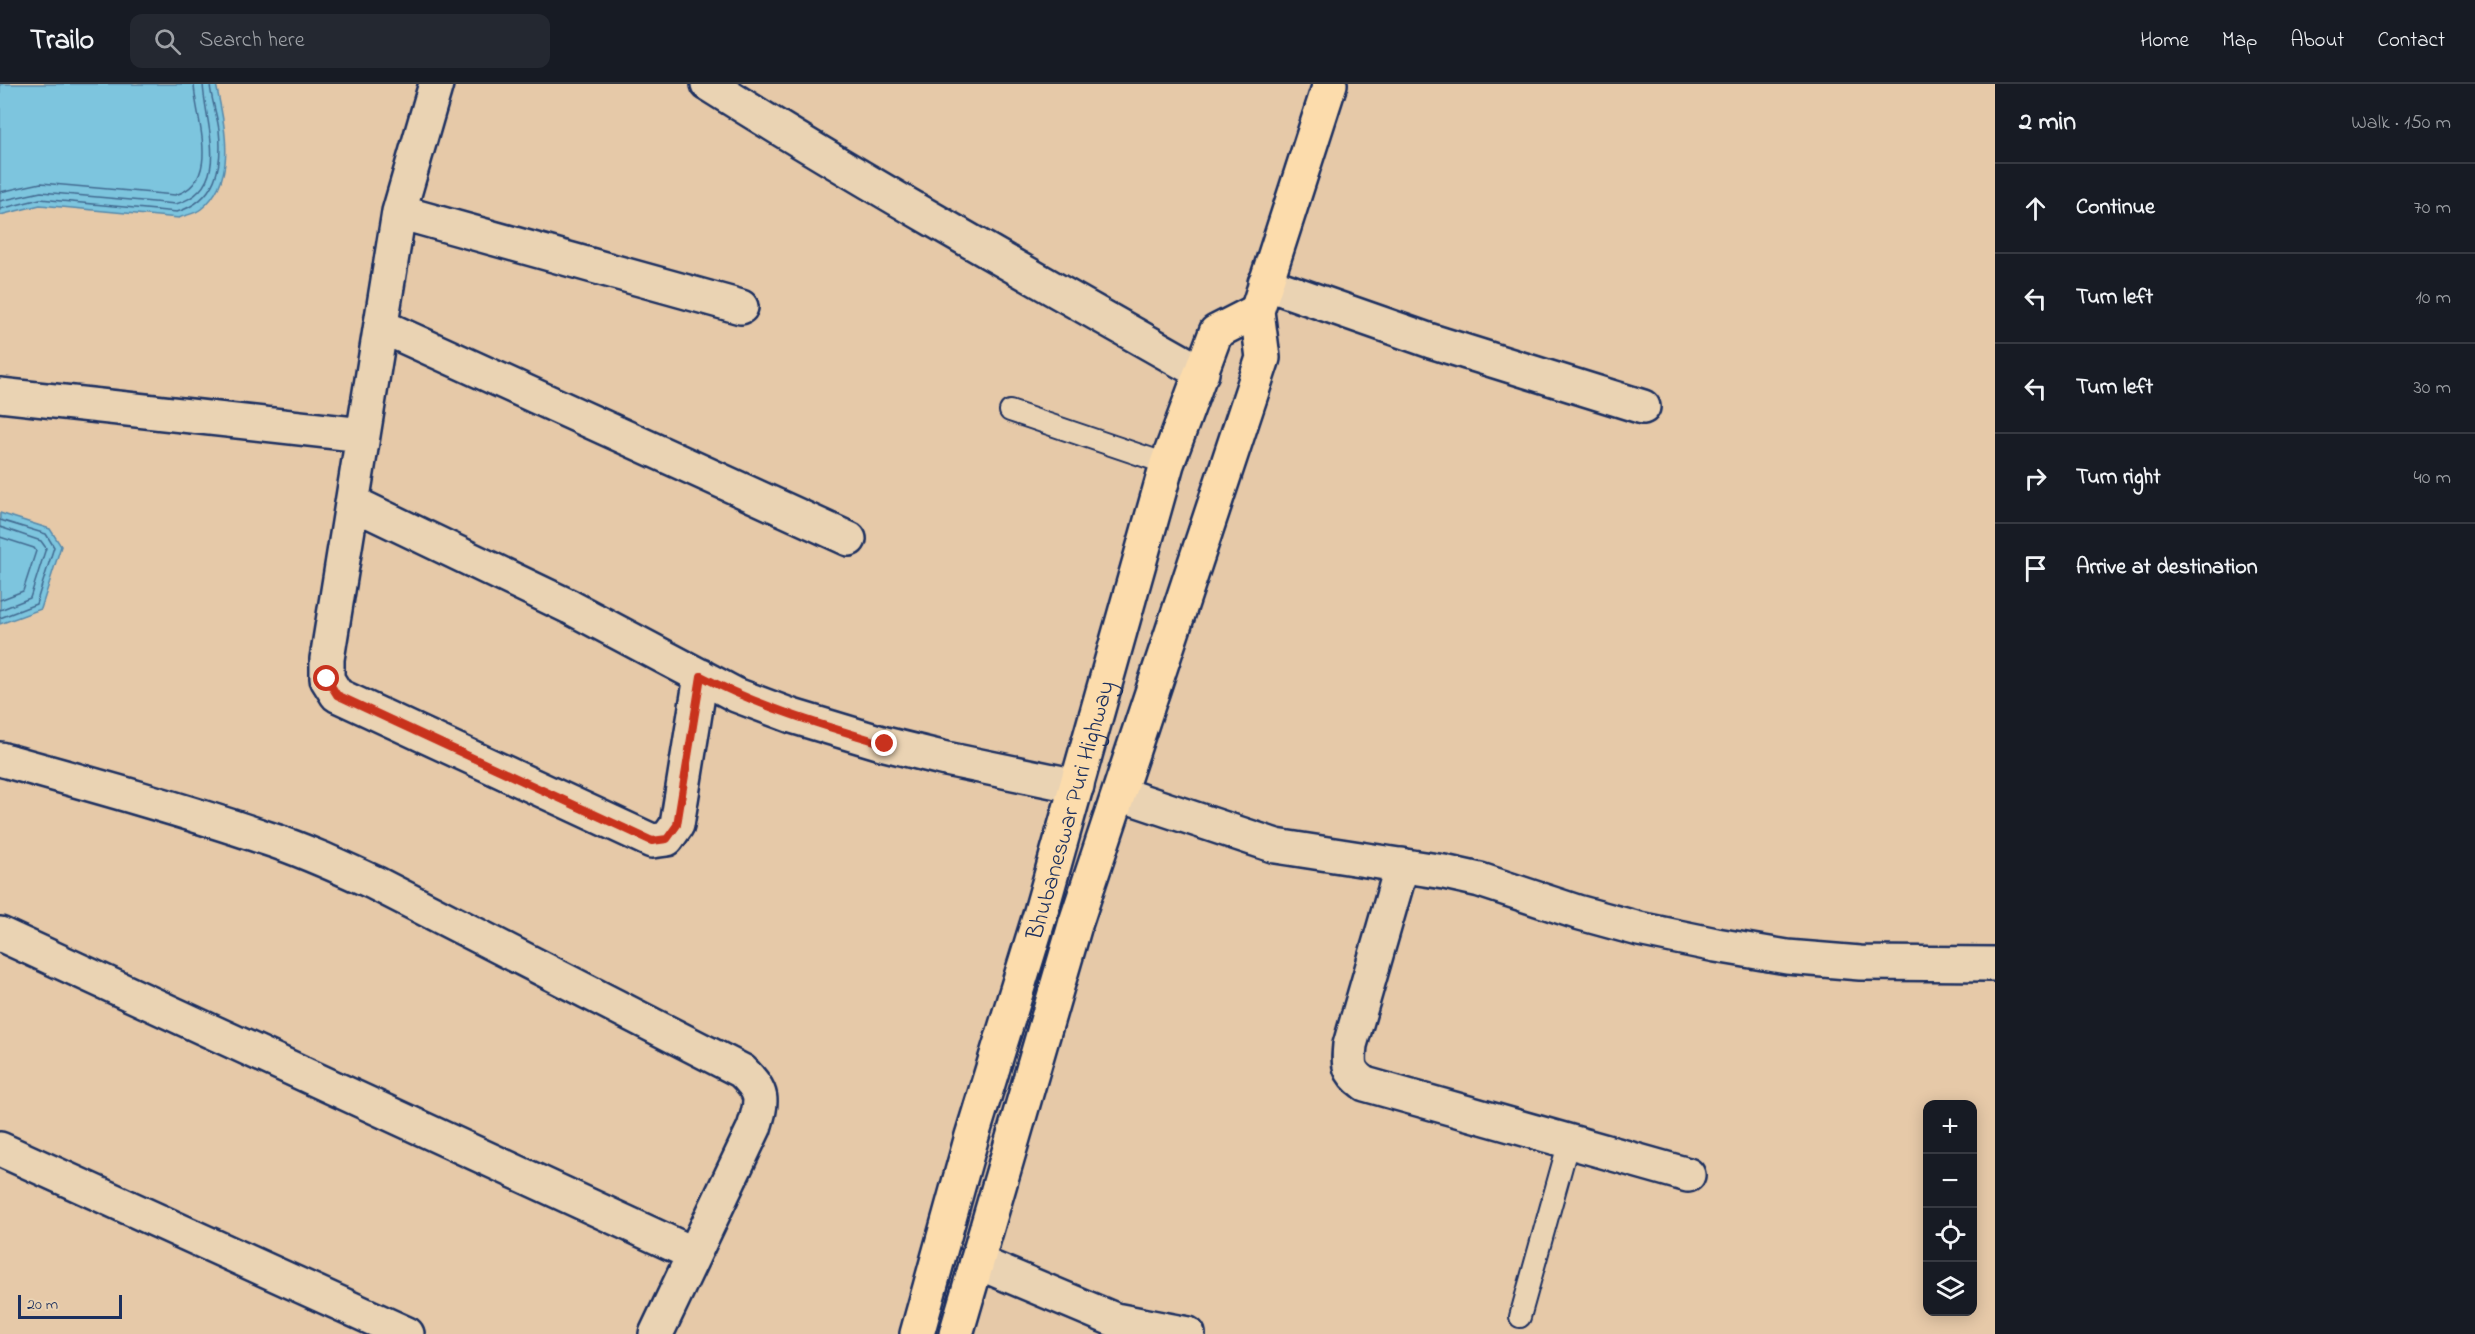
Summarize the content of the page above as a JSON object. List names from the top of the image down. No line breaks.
{"streets":{"highway":["Bhubaneswar Puri Highway"]},"scale_bar":"20 m","page":{"header":"Trailo","search":"Search here","nav":["Home","Map","About","Contact"],"heading":["2 min","Walk · 150 m"],"list":[["Continue","70 m"],["Turn left","10 m"],["Turn left","30 m"],["Turn right","40 m"],"Arrive at destination"],"map_buttons":["+","−"],"scale":"20 m"}}
